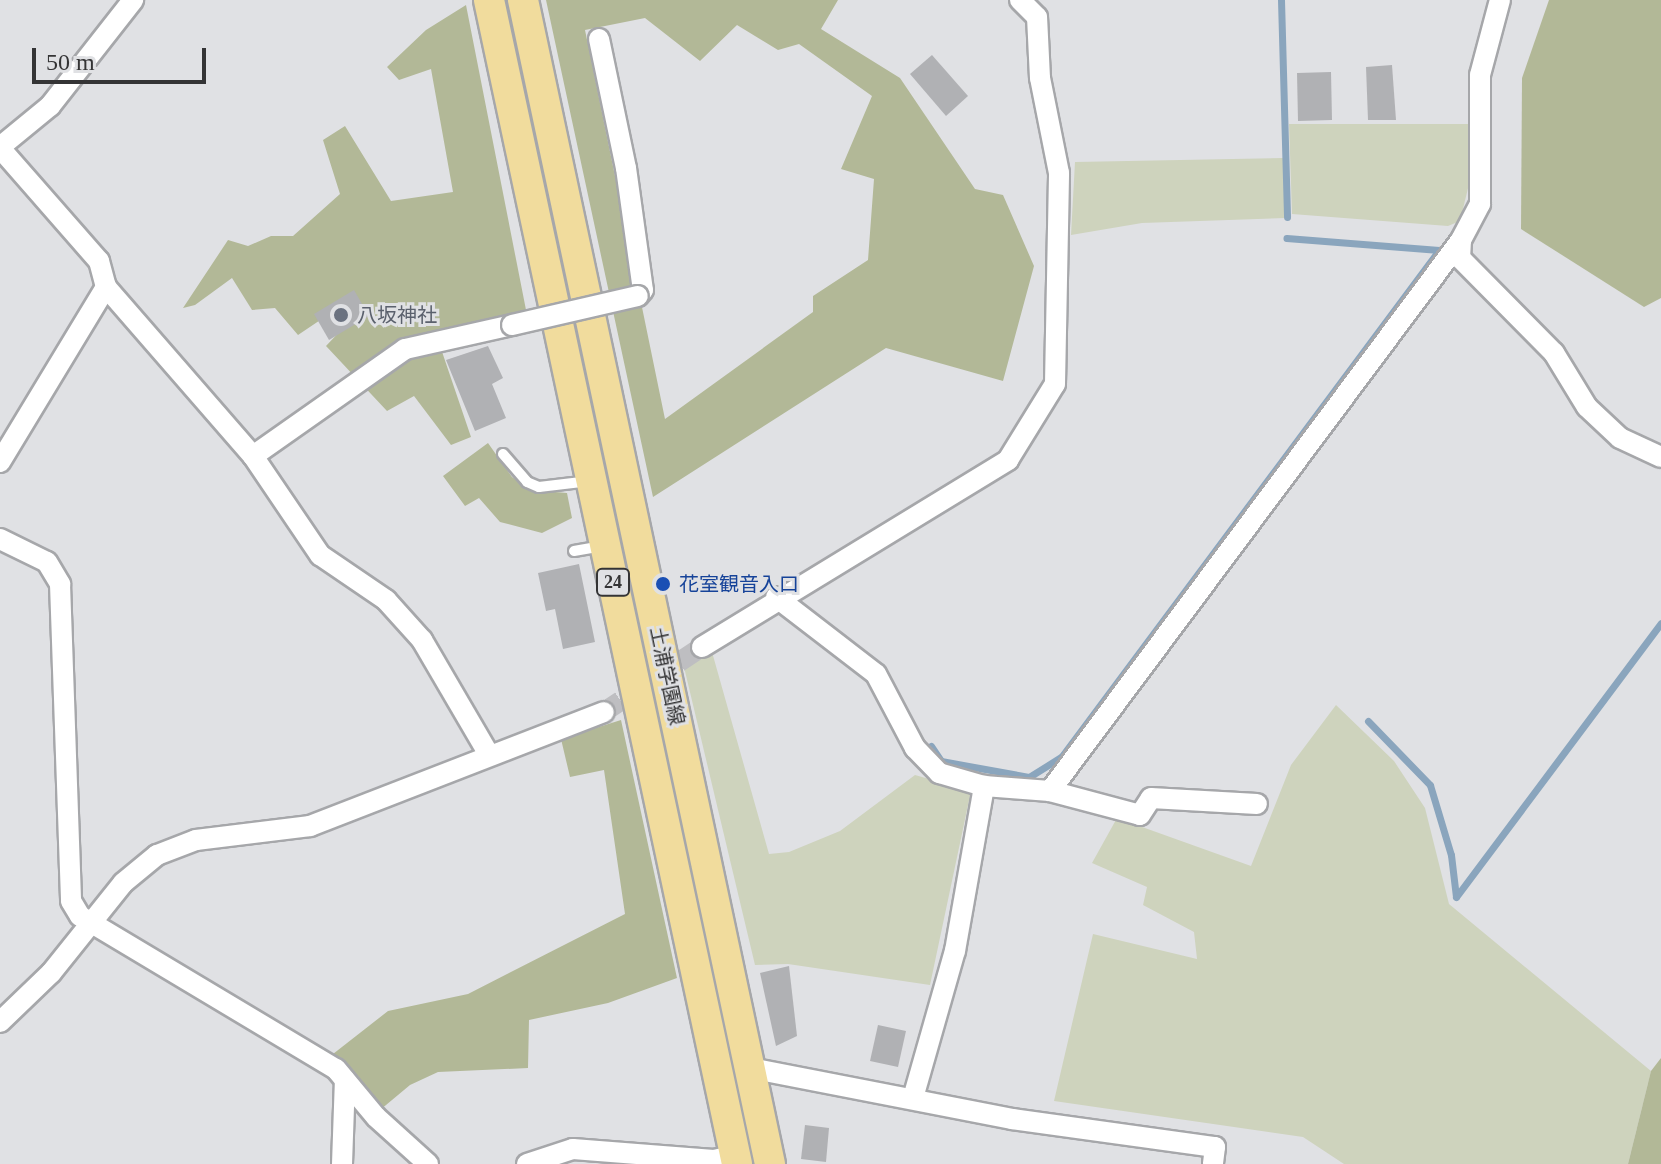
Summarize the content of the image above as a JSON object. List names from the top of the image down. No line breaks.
{"streets":{"main road":["24","土浦学園線"]},"places":["八坂神社","花室観音入口"],"scale_bar":"50 m"}
